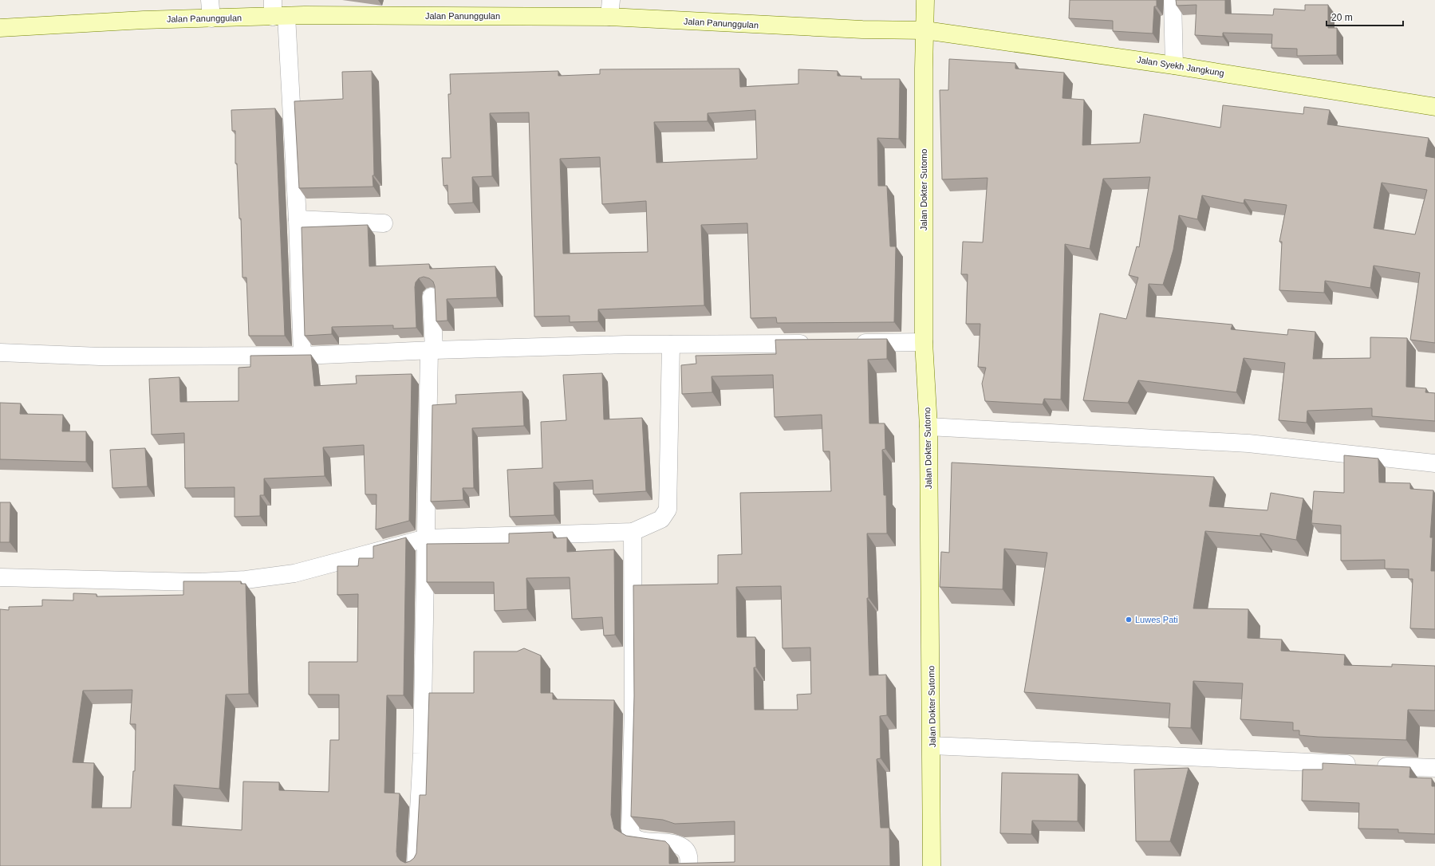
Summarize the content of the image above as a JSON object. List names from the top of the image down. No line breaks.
{"streets":{"main road":["Jalan Panunggulan","Jalan Syekh Jangkung","Jalan Dokter Sutomo"]},"crossings":[["Jalan Panunggulan","Jalan Syekh Jangkung"],["Jalan Panunggulan","Jalan Dokter Sutomo"],["Jalan Syekh Jangkung","Jalan Dokter Sutomo"]],"places":["Luwes Pati"],"scale_bar":"20 m"}
